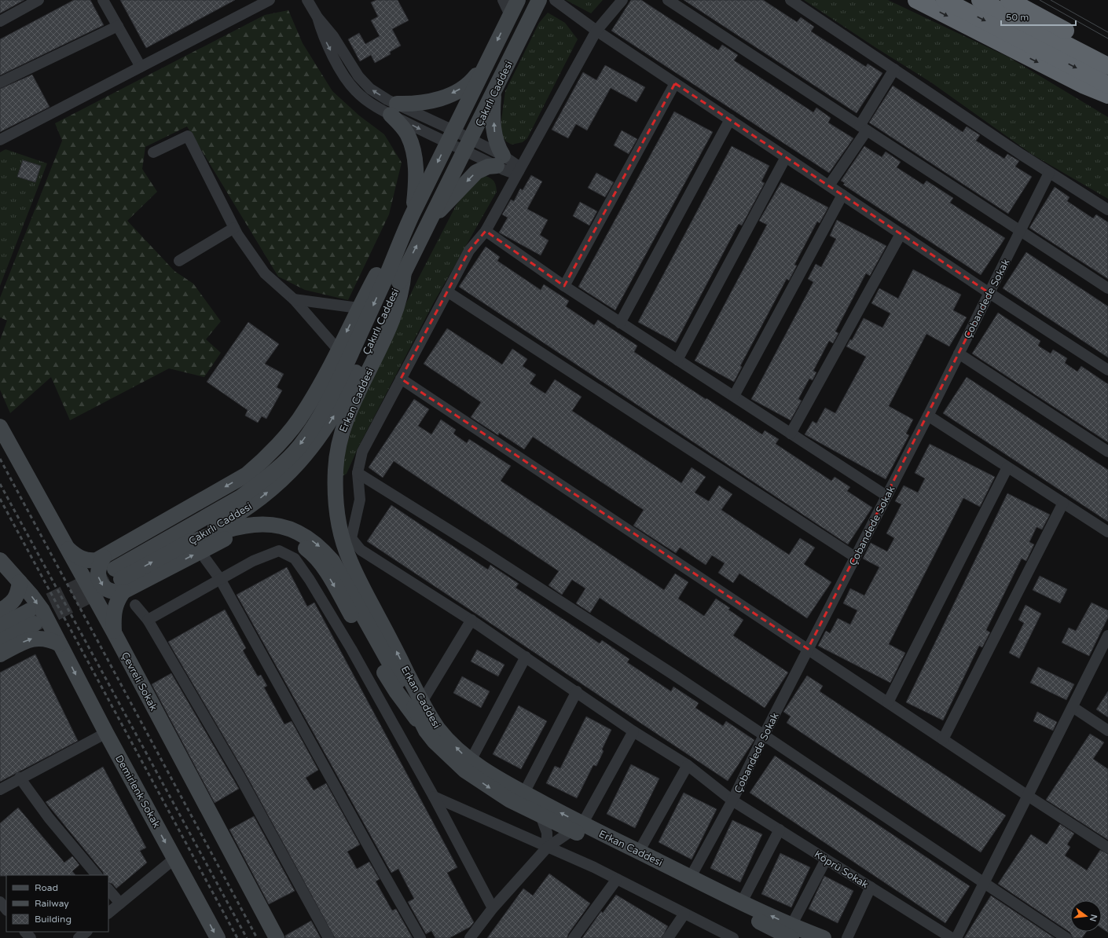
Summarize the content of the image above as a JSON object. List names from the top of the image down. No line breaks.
{"streets":{"main road":["Çakırlı Caddesi","Erkan Caddesi","Çevreli Sokak","Demirlenk Sokak"],"street":["Çobandede Sokak","Köprü Sokak"]},"crossings":[["Çakırlı Caddesi","Erkan Caddesi"],["Çobandede Sokak","Erkan Caddesi"],["Çobandede Sokak","Köprü Sokak"]],"one_way":["Demirlenk Sokak"],"legend":["Road","Railway","Building"],"scale_bar":"50 m","north":"right"}
